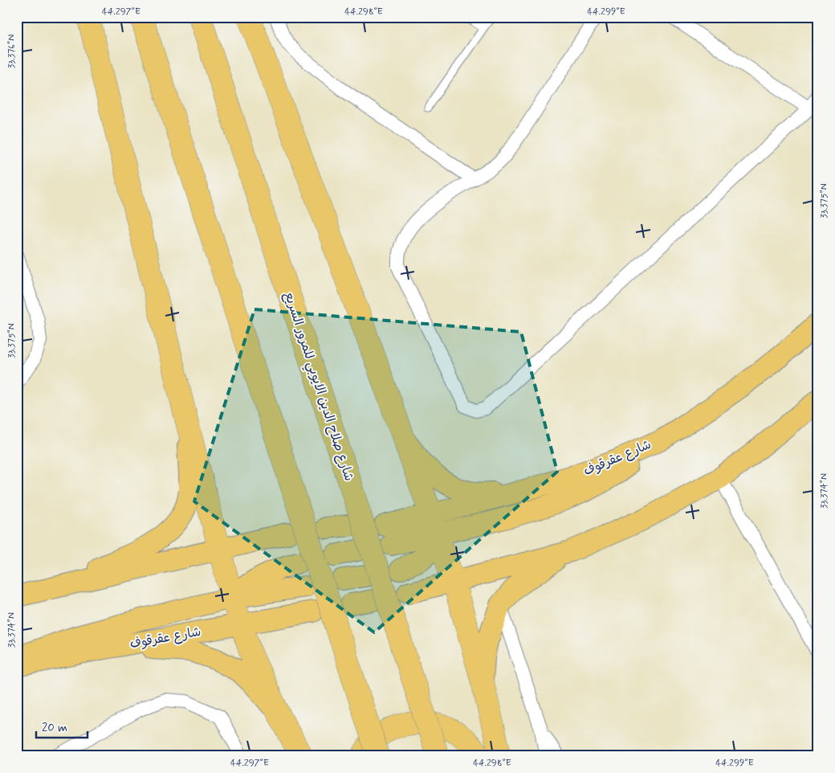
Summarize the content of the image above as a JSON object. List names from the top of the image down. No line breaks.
{"streets":{"highway":["شارع صلاح الدين الايوبي للمرور السريع"],"main road":["شارع عقرقوف"]},"scale_bar":"20 m","coordinates":["44.297°E","44.298°E","44.299°E","33.376°N","33.375°N","33.374°N"]}
